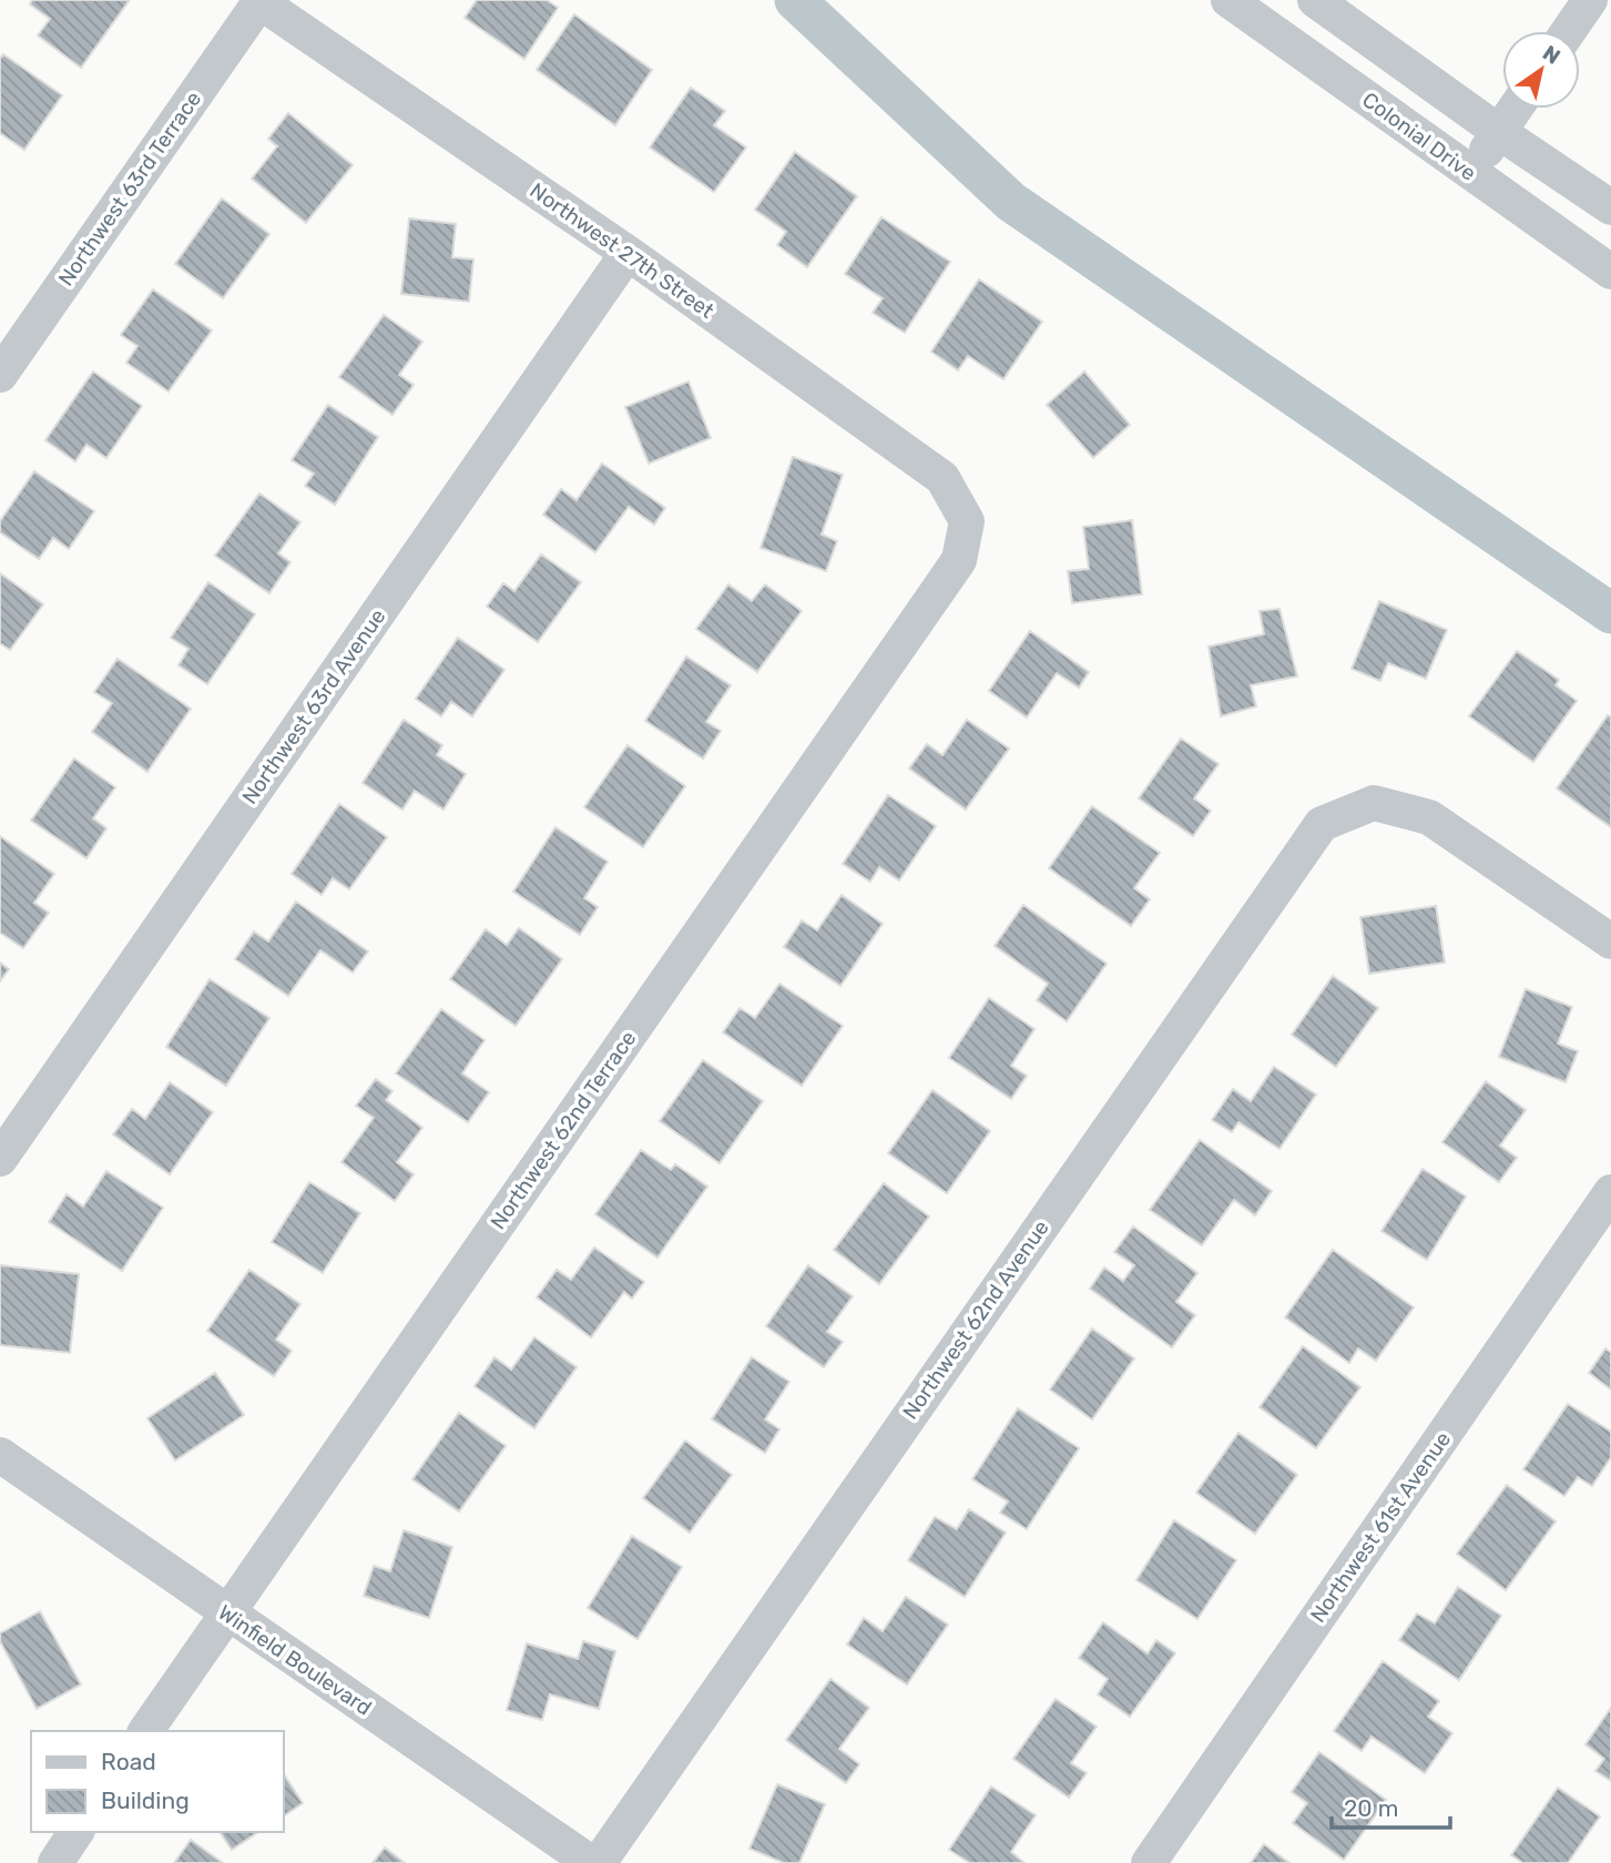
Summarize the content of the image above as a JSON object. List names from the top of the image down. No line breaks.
{"streets":{"street":["Colonial Drive","Northwest 63rd Terrace","Northwest 27th Street","Northwest 63rd Avenue","Northwest 62nd Terrace","Northwest 62nd Avenue","Northwest 61st Avenue","Winfield Boulevard"]},"crossings":[["Northwest 63rd Terrace","Northwest 27th Street"],["Northwest 27th Street","Northwest 63rd Avenue"],["Northwest 27th Street","Northwest 62nd Terrace"],["Northwest 62nd Terrace","Winfield Boulevard"]],"legend":["Road","Building"],"scale_bar":"20 m","north":"top right"}
